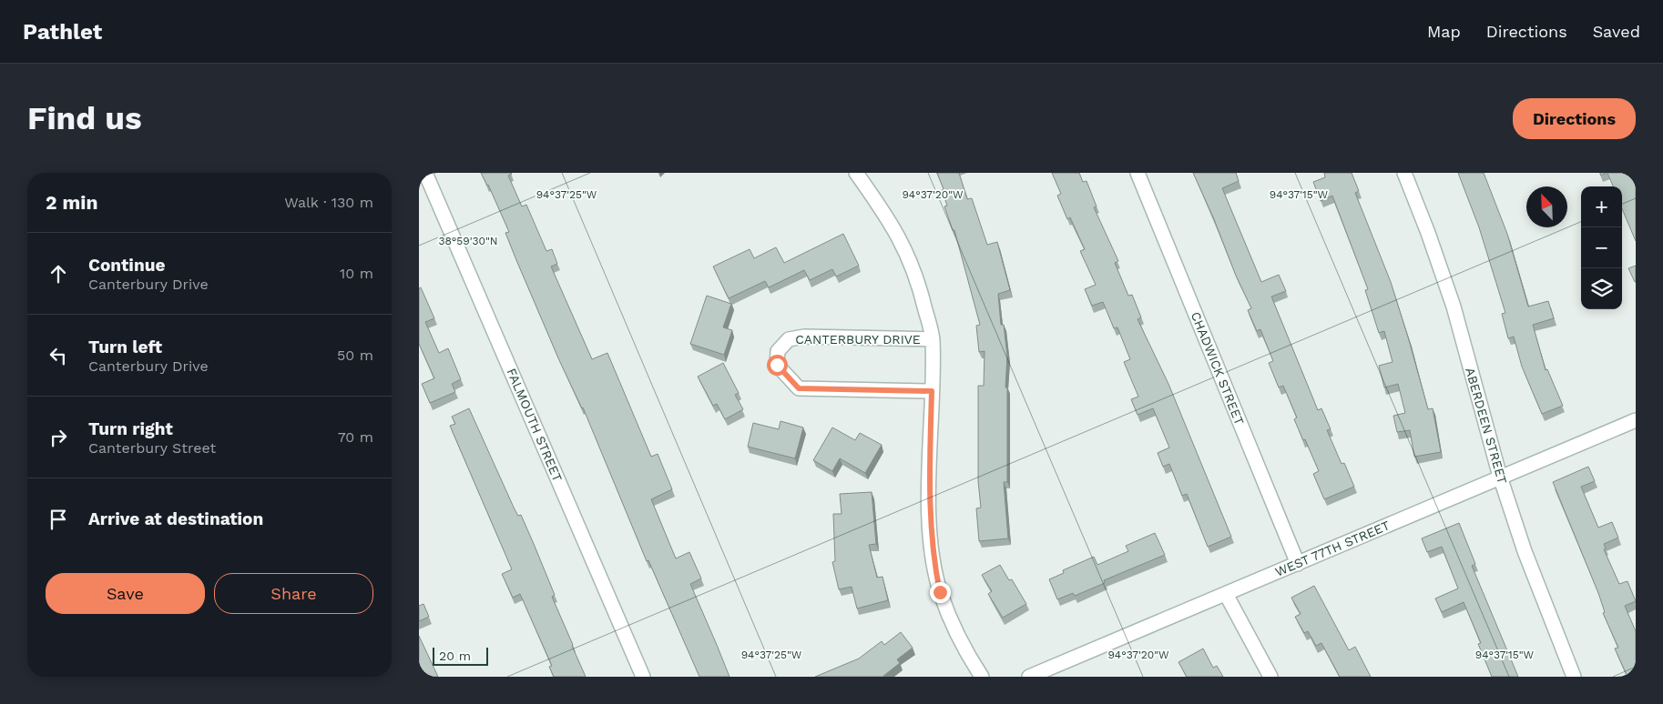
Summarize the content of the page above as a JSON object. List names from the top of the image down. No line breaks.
{"streets":{"street":["CANTERBURY DRIVE","CHADWICK STREET","FALMOUTH STREET","ABERDEEN STREET","WEST 77TH STREET"]},"crossings":[["CHADWICK STREET","WEST 77TH STREET"],["ABERDEEN STREET","WEST 77TH STREET"]],"scale_bar":"20 m","north":"top left","page":{"header":"Pathlet","nav":["Map","Directions","Saved"],"buttons":["Directions",["Save","Share"]],"title":"Find us","heading":["2 min","Walk · 130 m"],"map_buttons":["+","−"],"list":[["Continue","Canterbury Drive","10 m"],["Turn left","Canterbury Drive","50 m"],["Turn right","Canterbury Street","70 m"],"Arrive at destination"],"scale":"20 m"},"coordinates":["94°37'25\"W","94°37'20\"W","94°37'15\"W","38°59'30\"N"]}
